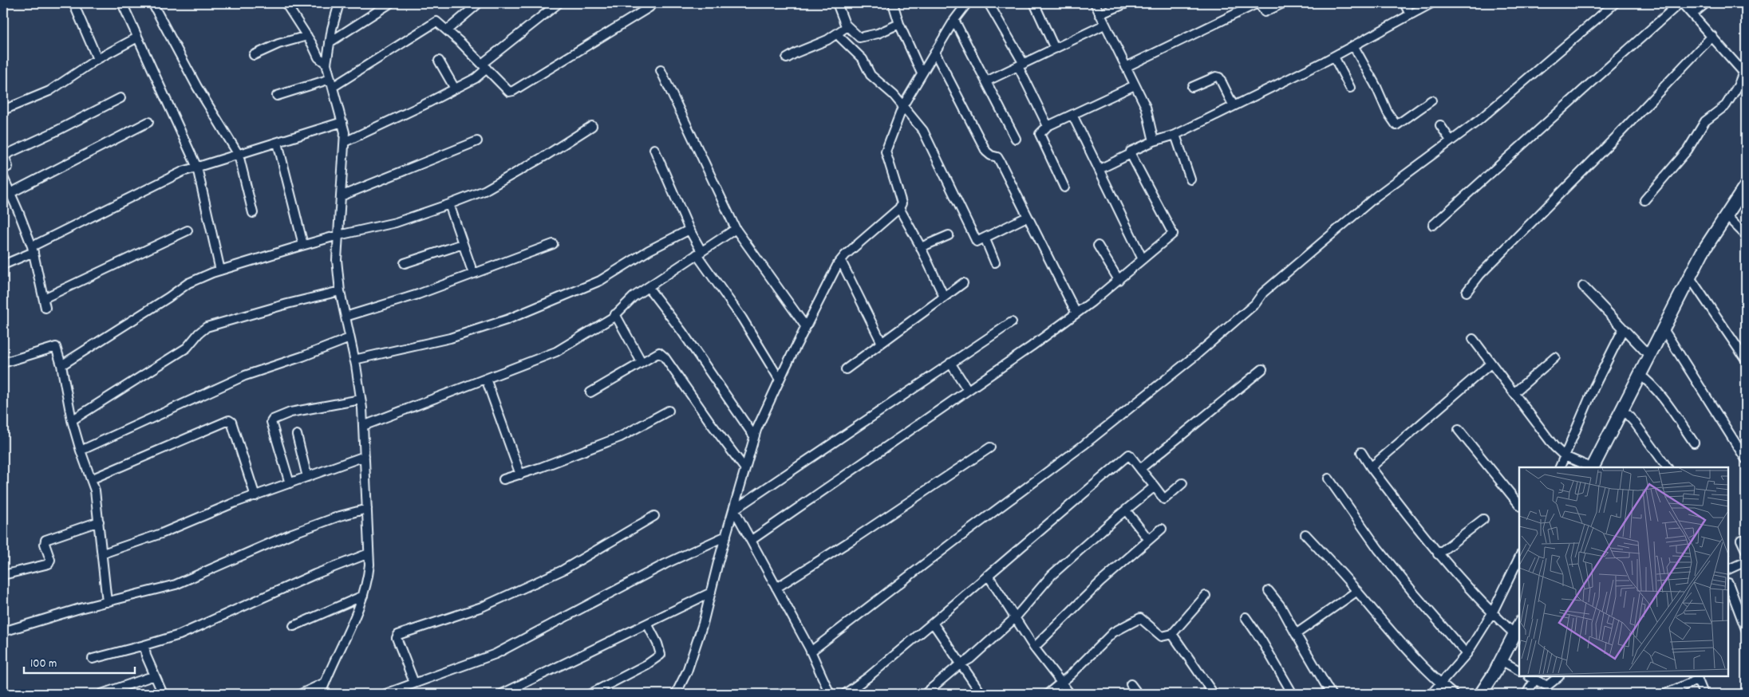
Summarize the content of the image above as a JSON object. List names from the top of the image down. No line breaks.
{"scale_bar":"100 m"}
